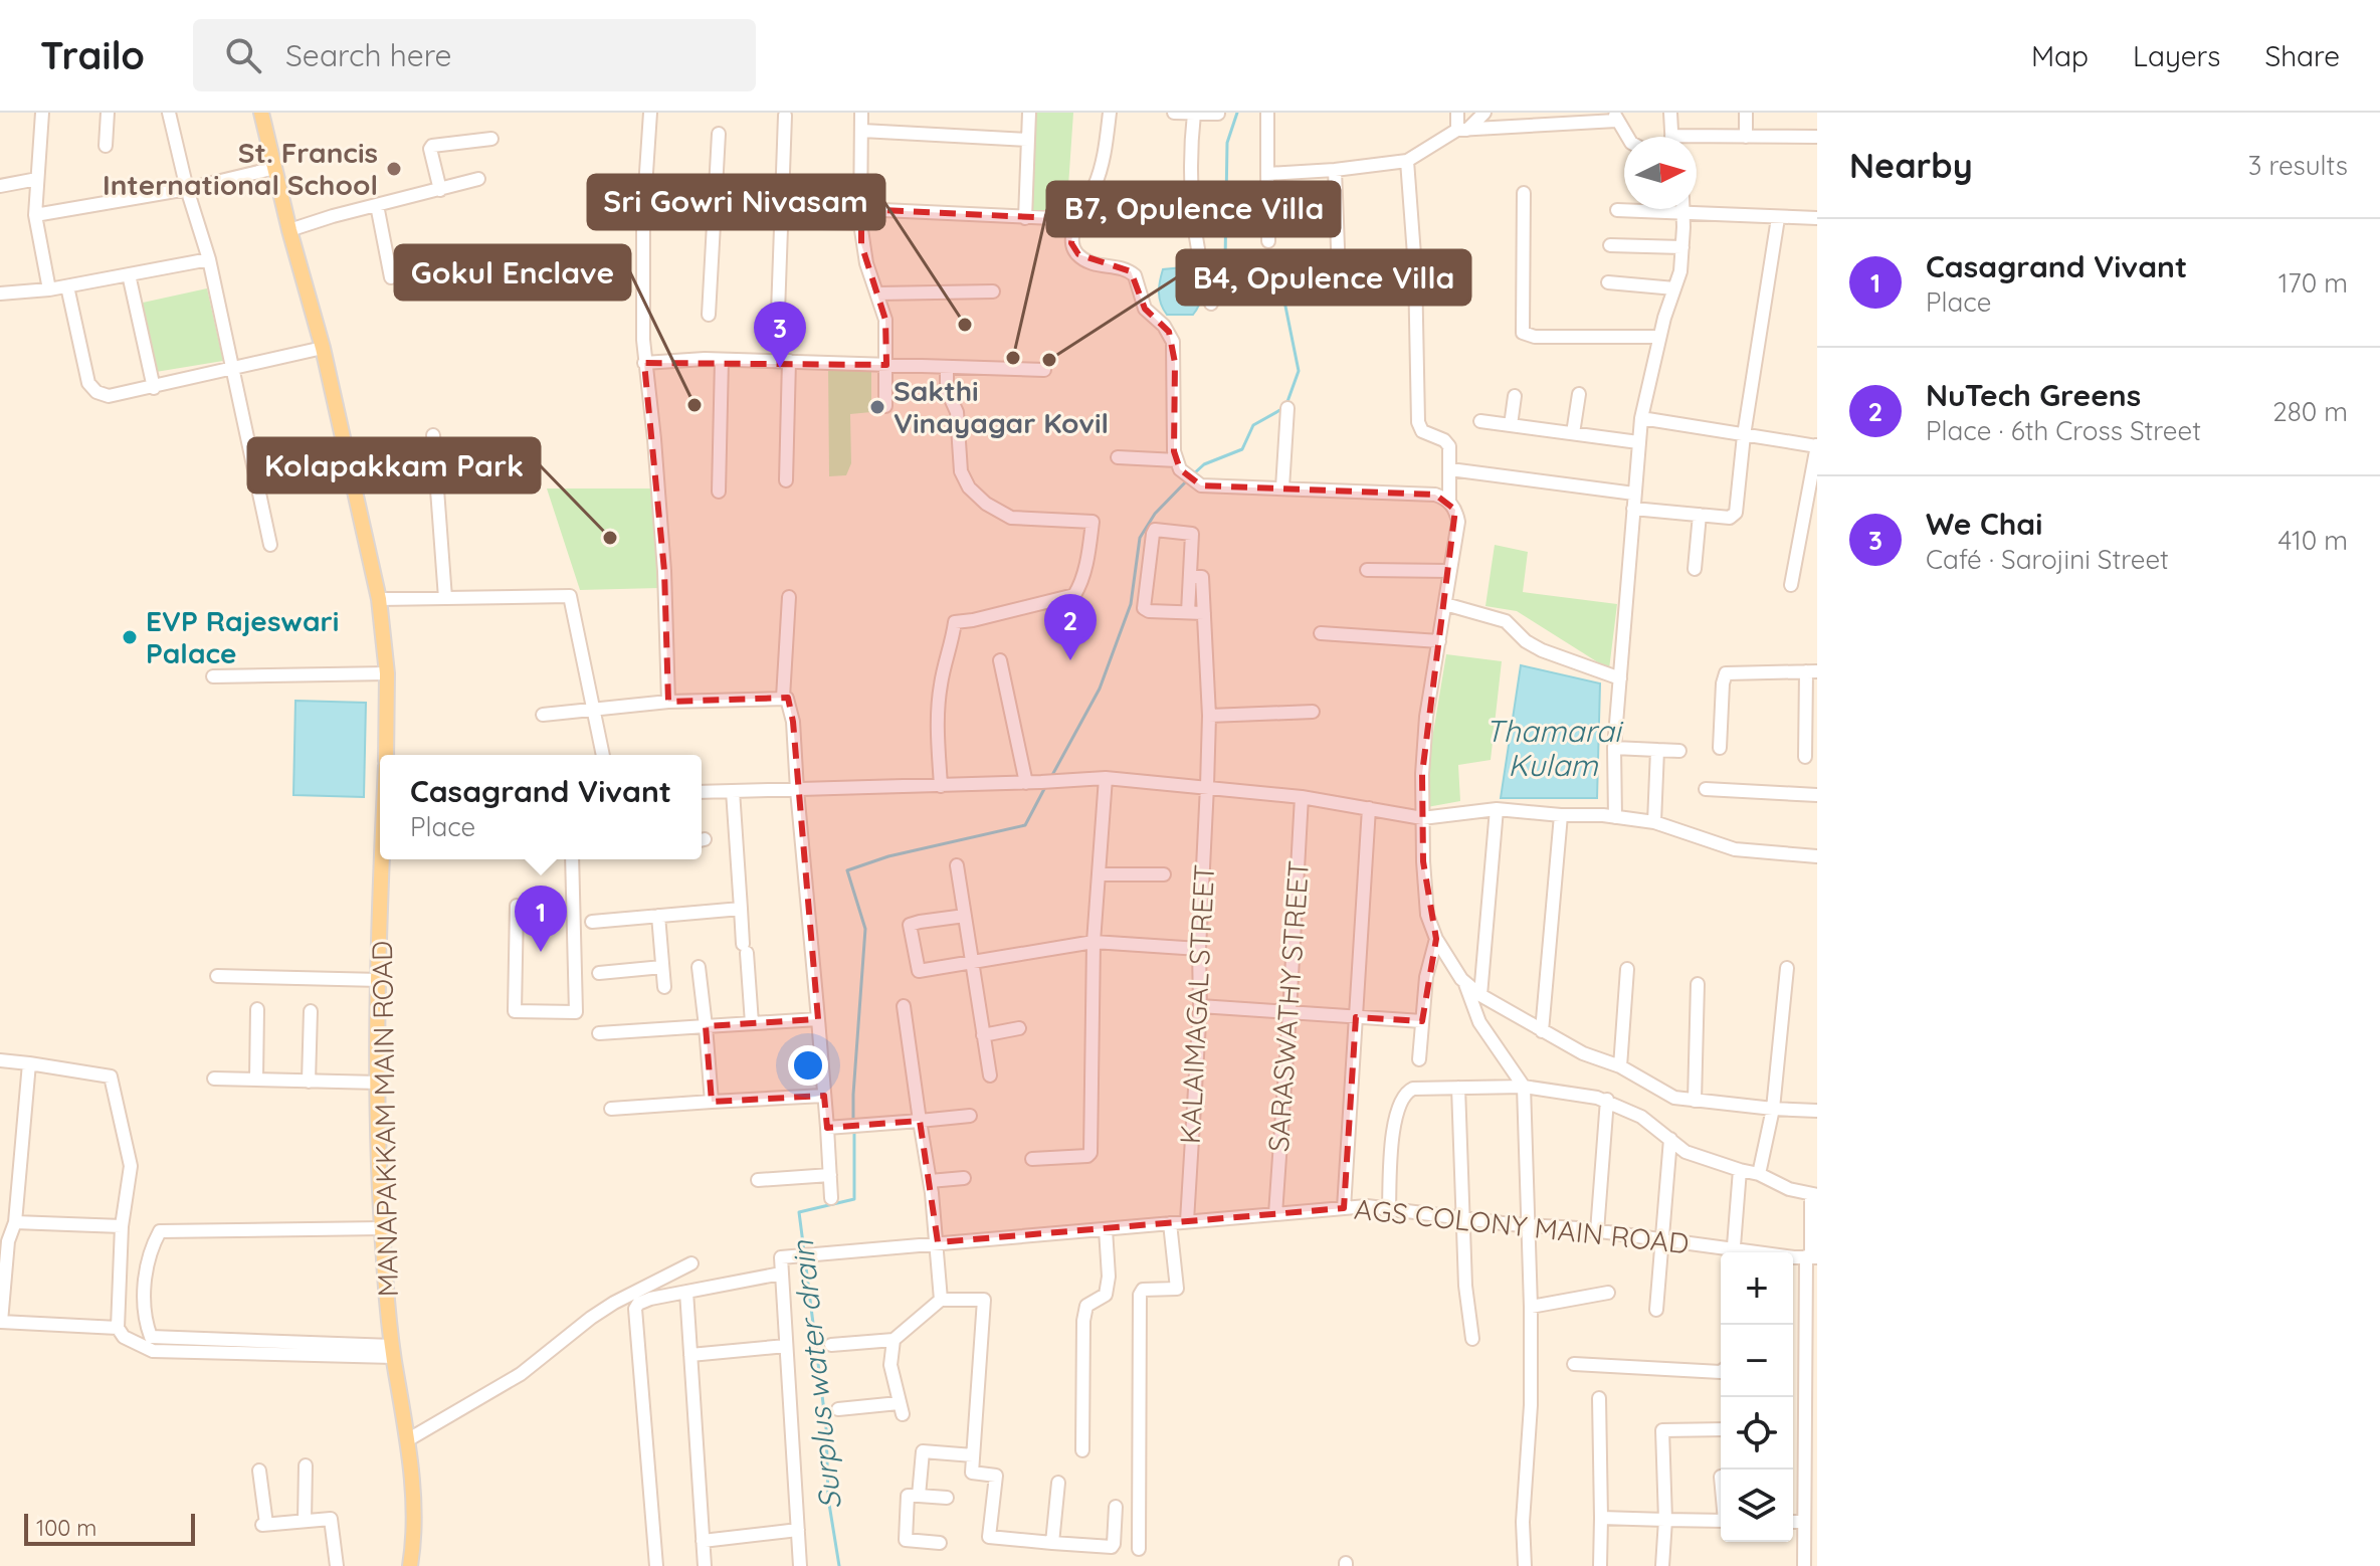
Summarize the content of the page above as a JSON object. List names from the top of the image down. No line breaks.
{"streets":{"main road":["MANAPAKKAM MAIN ROAD"],"street":["KALAIMAGAL STREET","SARASWATHY STREET","AGS COLONY MAIN ROAD"]},"crossings":[["KALAIMAGAL STREET","AGS COLONY MAIN ROAD"],["SARASWATHY STREET","AGS COLONY MAIN ROAD"]],"water":["Thamarai Kulam","Surplus water drain"],"places":["St. Francis International School","Sri Gowri Nivasam","B7, Opulence Villa","B4, Opulence Villa","Gokul Enclave","Sakthi Vinayagar Kovil","Kolapakkam Park","EVP Rajeswari Palace"],"scale_bar":"100 m","north":"right","page":{"header":"Trailo","search":"Search here","nav":["Map","Layers","Share"],"heading":["Nearby","3 results"],"list":[{"mark":"1","name":"Casagrand Vivant","note":"Place","value":"170 m"},{"mark":"2","name":"NuTech Greens","note":"Place · 6th Cross Street","value":"280 m"},{"mark":"3","name":"We Chai","note":"Café · Sarojini Street","value":"410 m"}],"pins":["3","2","1"],"popup":["Casagrand Vivant","Place"],"map_buttons":["+","−"],"scale":"100 m"}}
